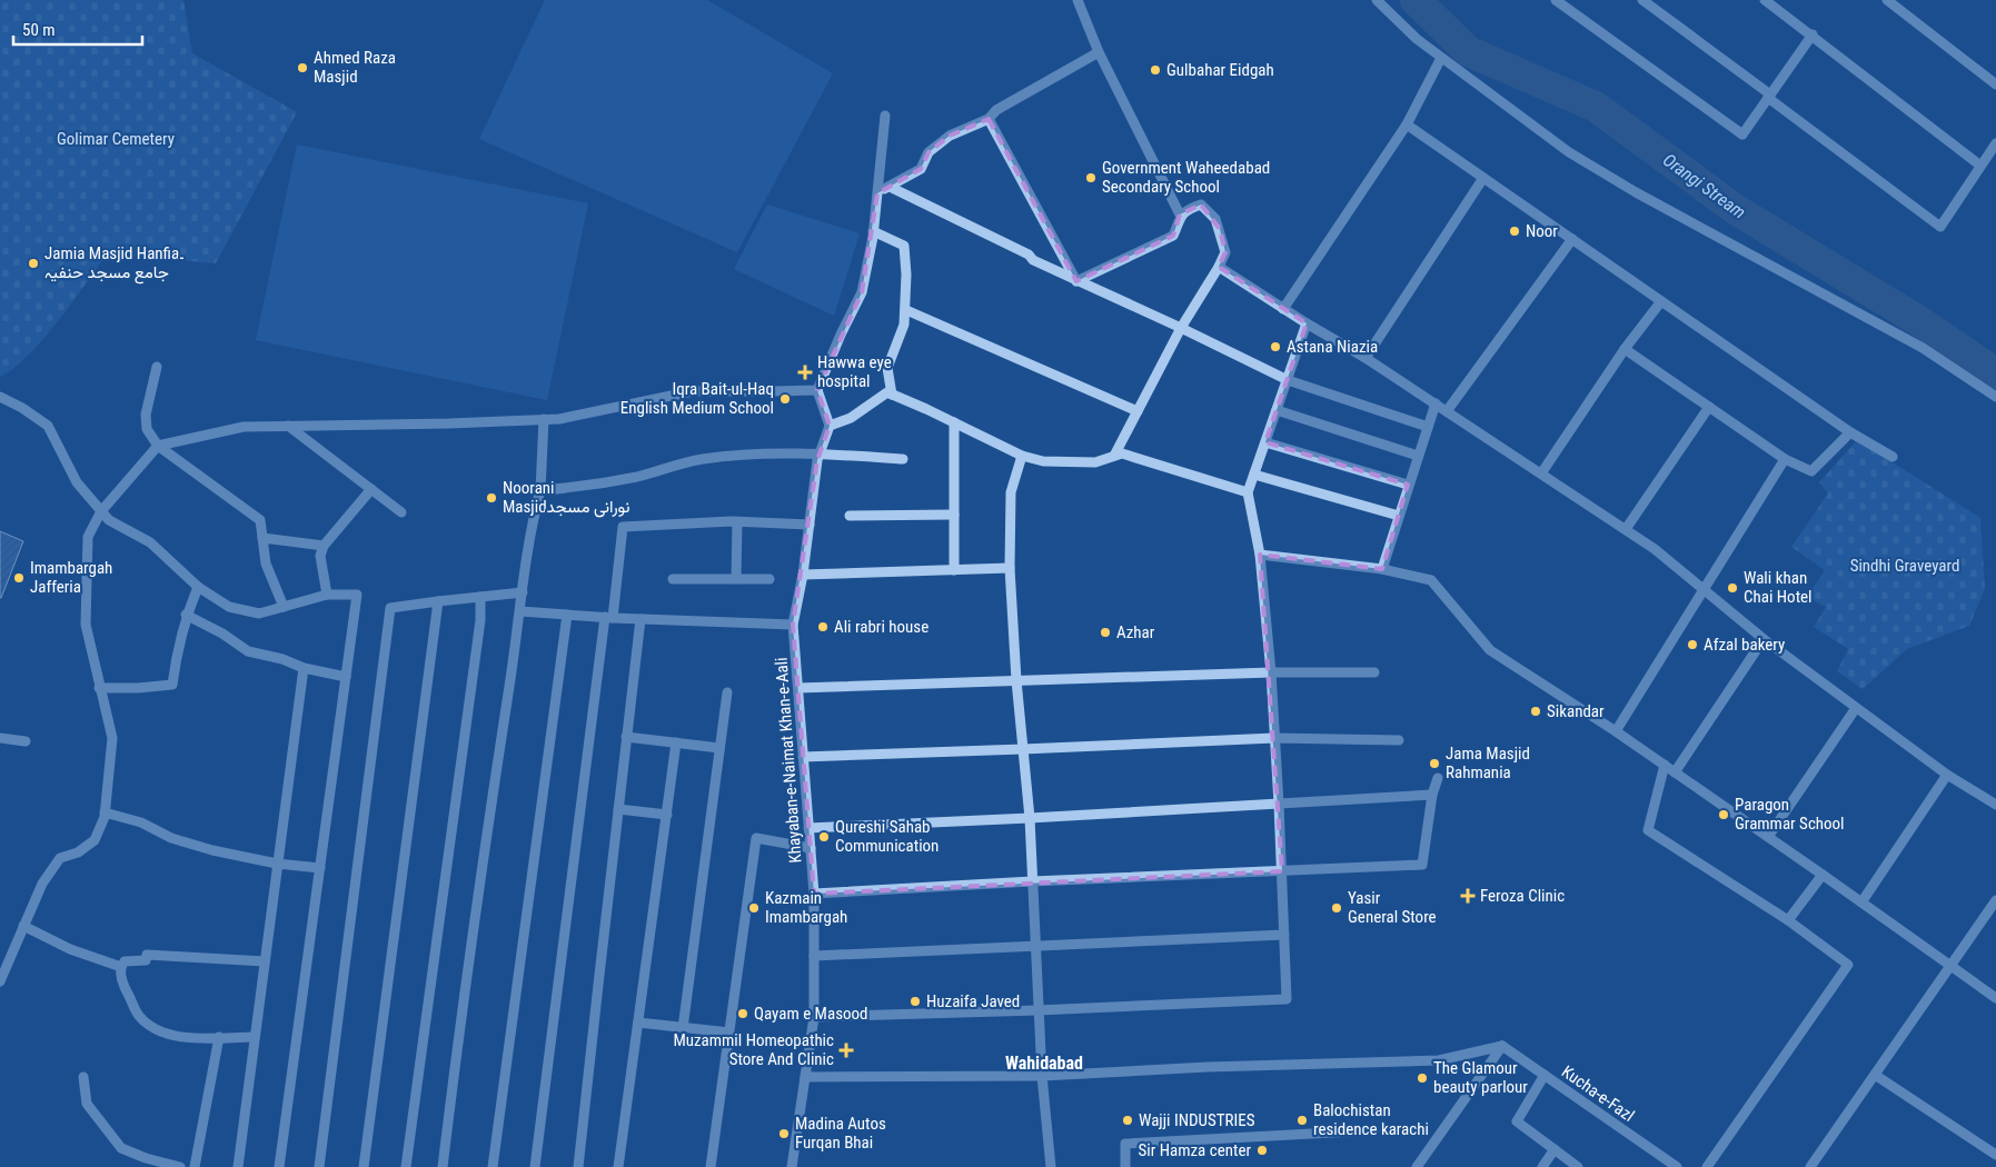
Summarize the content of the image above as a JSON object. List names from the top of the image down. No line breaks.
{"streets":{"street":["Khayaban-e-Naimat Khan-e-Aali","Kucha-e-Fazl"]},"districts":["Wahidabad"],"water":["Orangi Stream"],"parks":["Golimar Cemetery","Sindhi Graveyard"],"places":{"other":["Ahmed Raza Masjid","Gulbahar Eidgah","Government Waheedabad Secondary School","Noor","Jamia Masjid Hanfia۔ جامع مسجد حنفیہ","Astana Niazia","Iqra Bait-ul-Haq English Medium School","Noorani Masjidنورانی مسجد","Imambargah Jafferia","Wali khan Chai Hotel","Ali rabri house","Azhar","Afzal bakery","Sikandar","Jama Masjid Rahmania","Paragon Grammar School","Qureshi Sahab Communication","Kazmain Imambargah","Yasir General Store","Huzaifa Javed","Qayam e Masood","The Glamour beauty parlour","Wajji INDUSTRIES","Balochistan residence karachi","Madina Autos Furqan Bhai","Sir Hamza center"],"health":["Hawwa eye hospital","Feroza Clinic","Muzammil Homeopathic Store And Clinic"]},"scale_bar":"50 m"}
